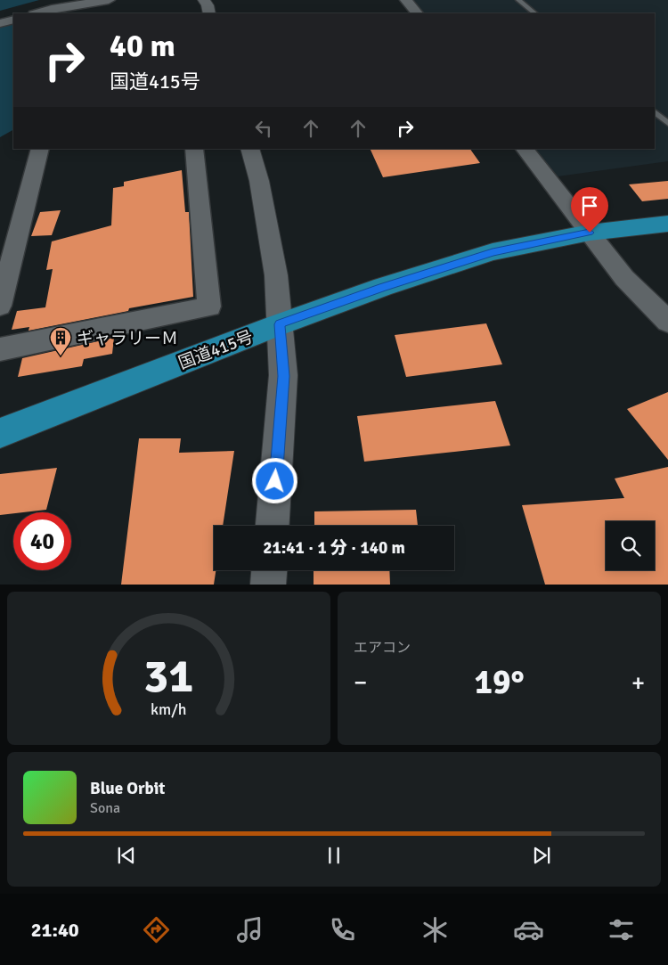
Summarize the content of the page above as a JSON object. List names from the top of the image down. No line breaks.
{"streets":{"highway":["国道415号"]},"places":{"building":["ギャラリーＭ"]},"page":{"turn":["40 m","国道415号"],"limit":"40","trip":"21:41 · 1 分 · 140 m","tile":"エアコン","heat":["−","19°","+"],"song":["Blue Orbit","Sona"],"tabs":"21:40","gauge":["31","km/h"]}}
